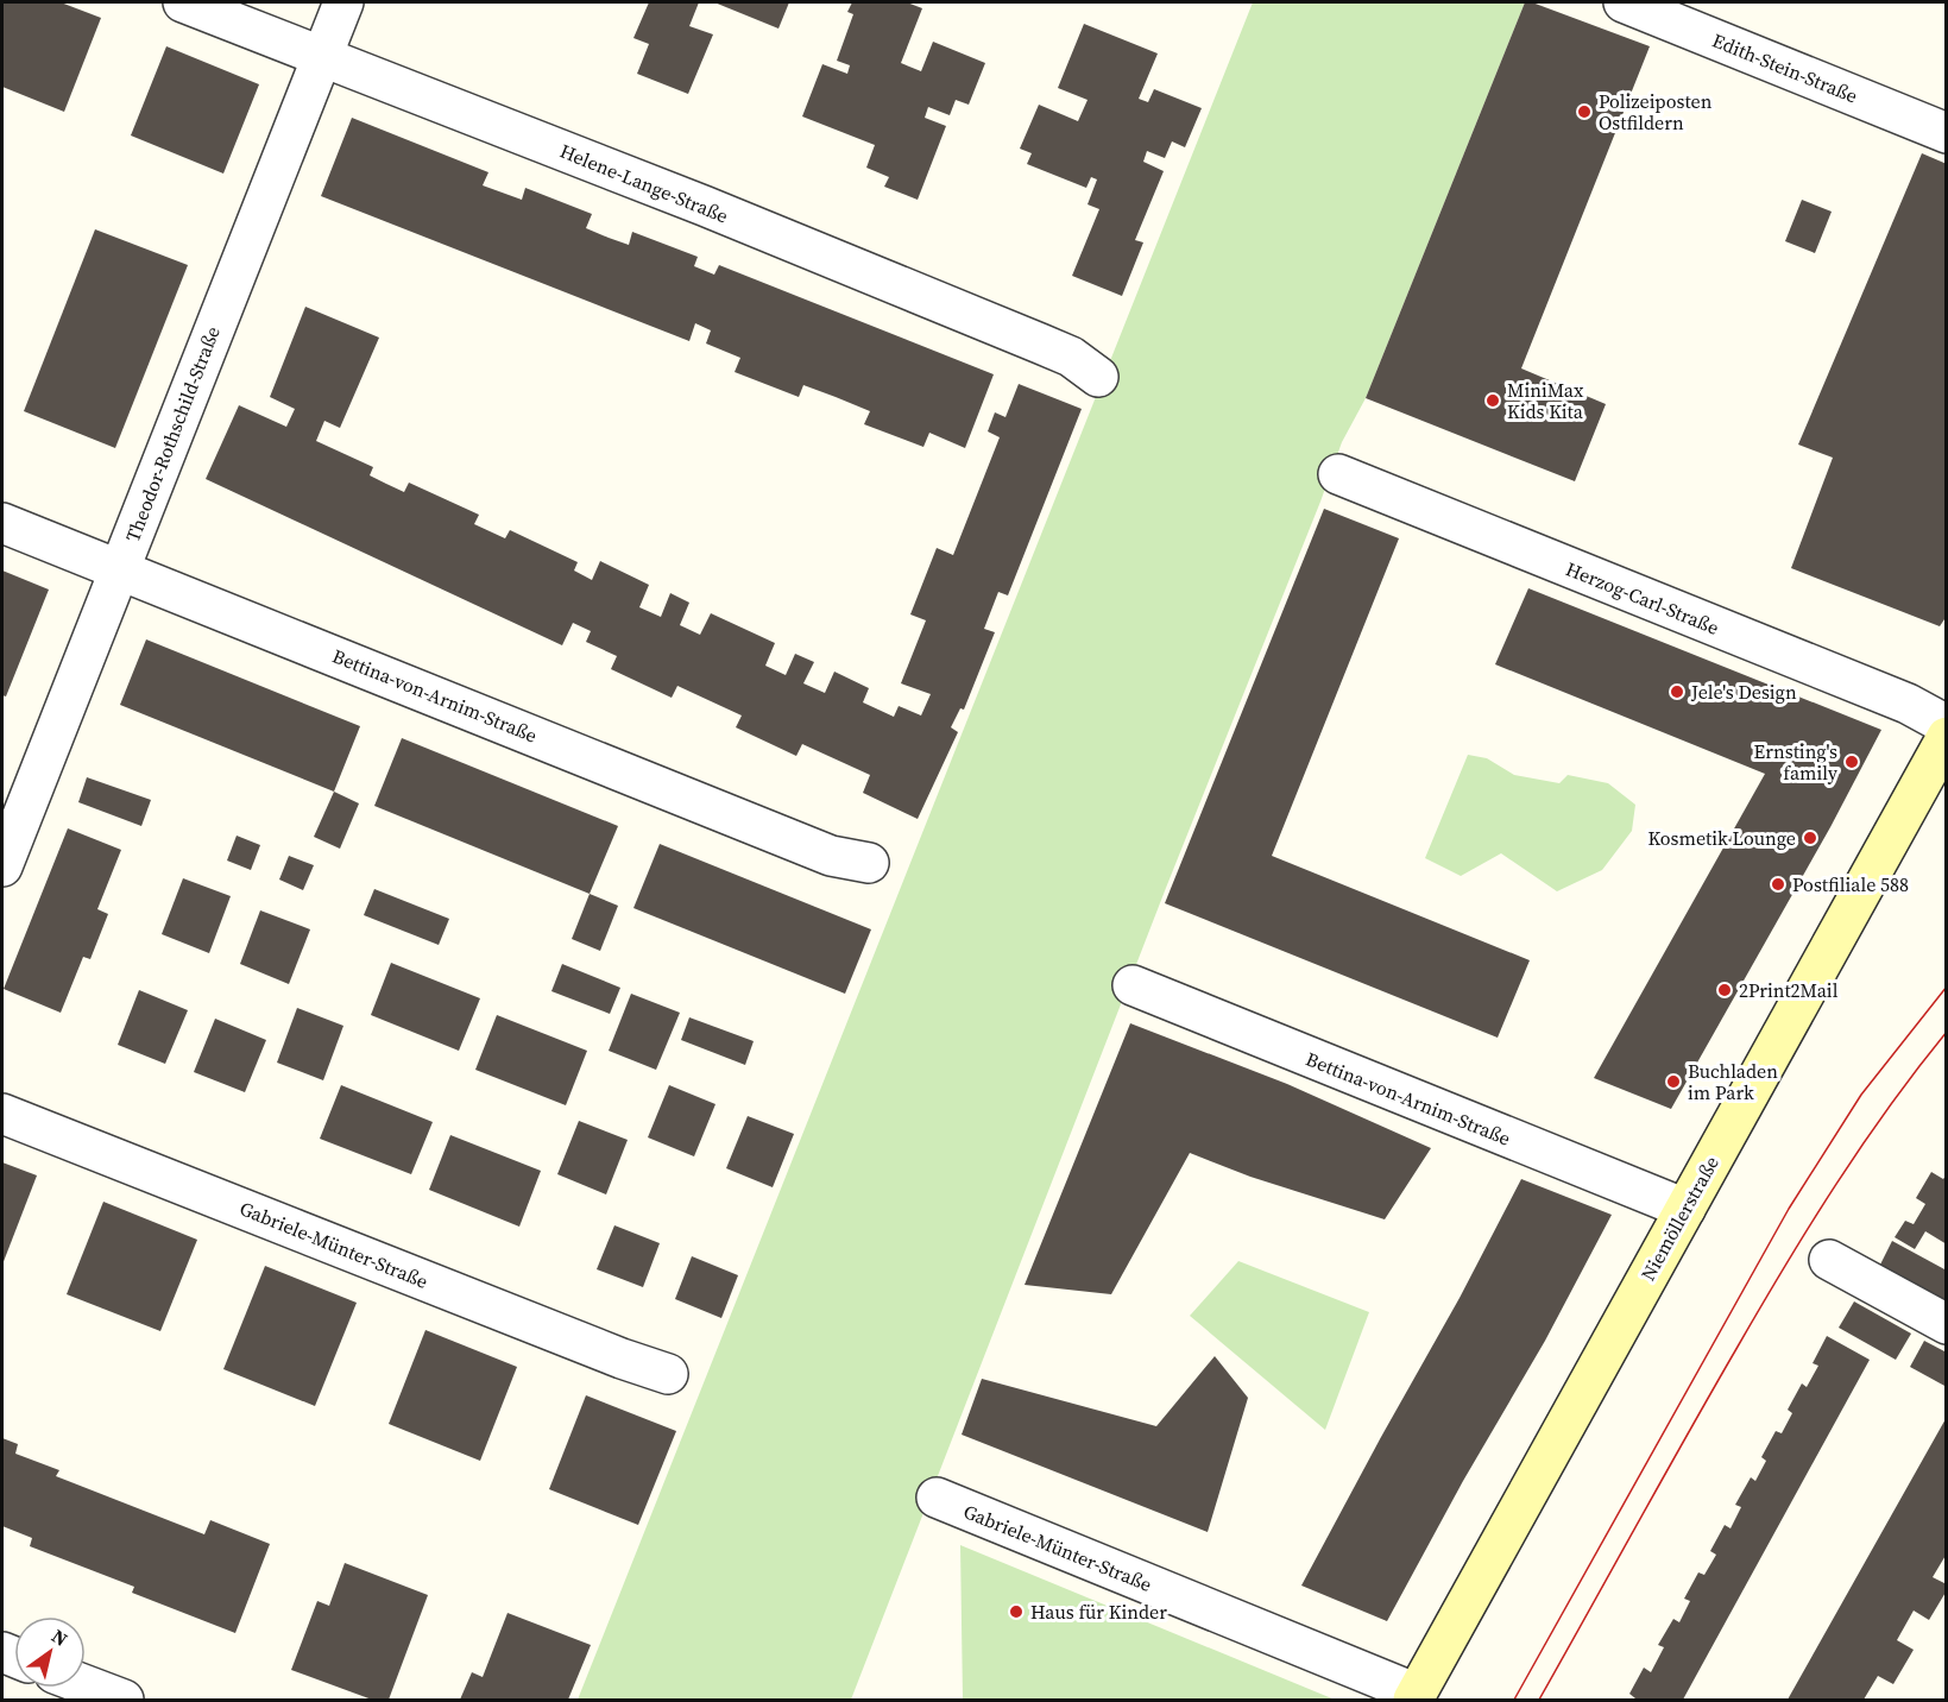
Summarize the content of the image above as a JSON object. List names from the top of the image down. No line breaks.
{"streets":{"main road":["Niemöllerstraße"],"street":["Edith-Stein-Straße","Helene-Lange-Straße","Theodor-Rothschild-Straße","Herzog-Carl-Straße","Bettina-von-Arnim-Straße","Gabriele-Münter-Straße"]},"crossings":[["Helene-Lange-Straße","Theodor-Rothschild-Straße"],["Theodor-Rothschild-Straße","Bettina-von-Arnim-Straße"],["Bettina-von-Arnim-Straße","Niemöllerstraße"],["Niemöllerstraße","Gabriele-Münter-Straße"]],"places":["Polizeiposten Ostfildern","MiniMax Kids Kita","Jele's Design","Ernsting's family","Kosmetik Lounge","Postfiliale 588","2Print2Mail","Buchladen im Park","Haus für Kinder"],"north":"top right"}
